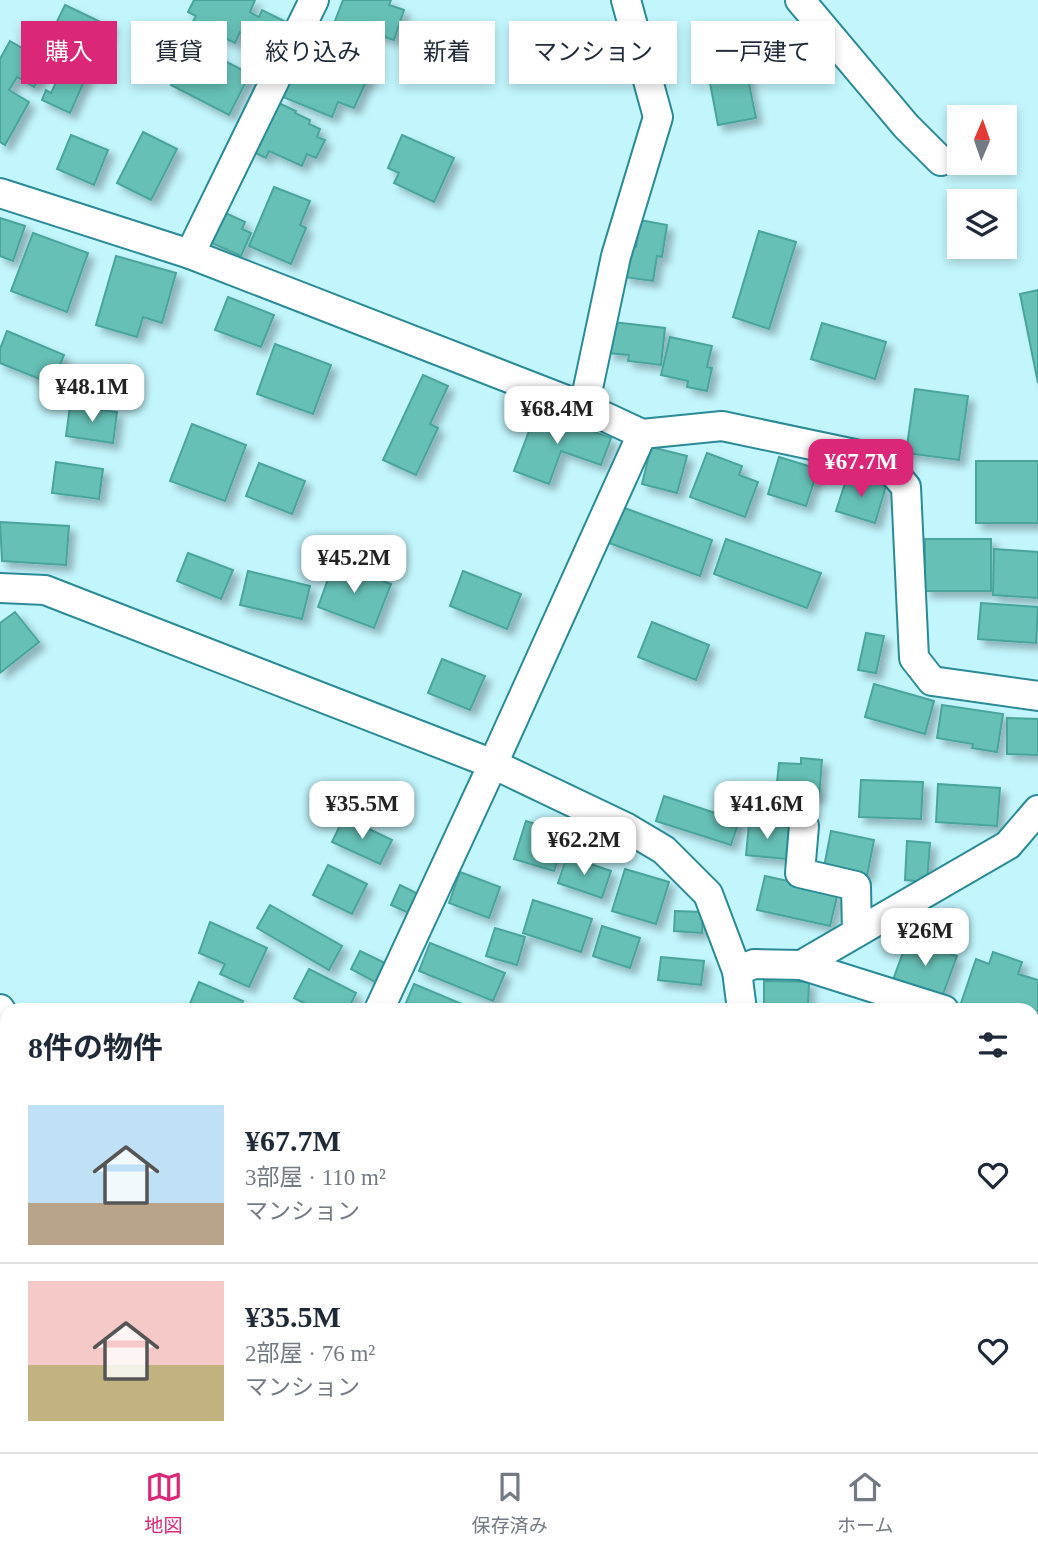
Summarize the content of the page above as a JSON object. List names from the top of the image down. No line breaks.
{"north":"top","page":{"chip":["購入","賃貸","絞り込み","新着","マンション","一戸建て"],"price":["¥48.1M","¥68.4M","¥67.7M","¥45.2M","¥35.5M","¥41.6M","¥62.2M","¥26M"],"heading":"8件の物件","list":[{"name":"¥67.7M","note":"3部屋 · 110 m² · マンション"},{"name":"¥35.5M","note":"2部屋 · 76 m² · マンション"}],"tabs":["地図","保存済み","ホーム"]}}
